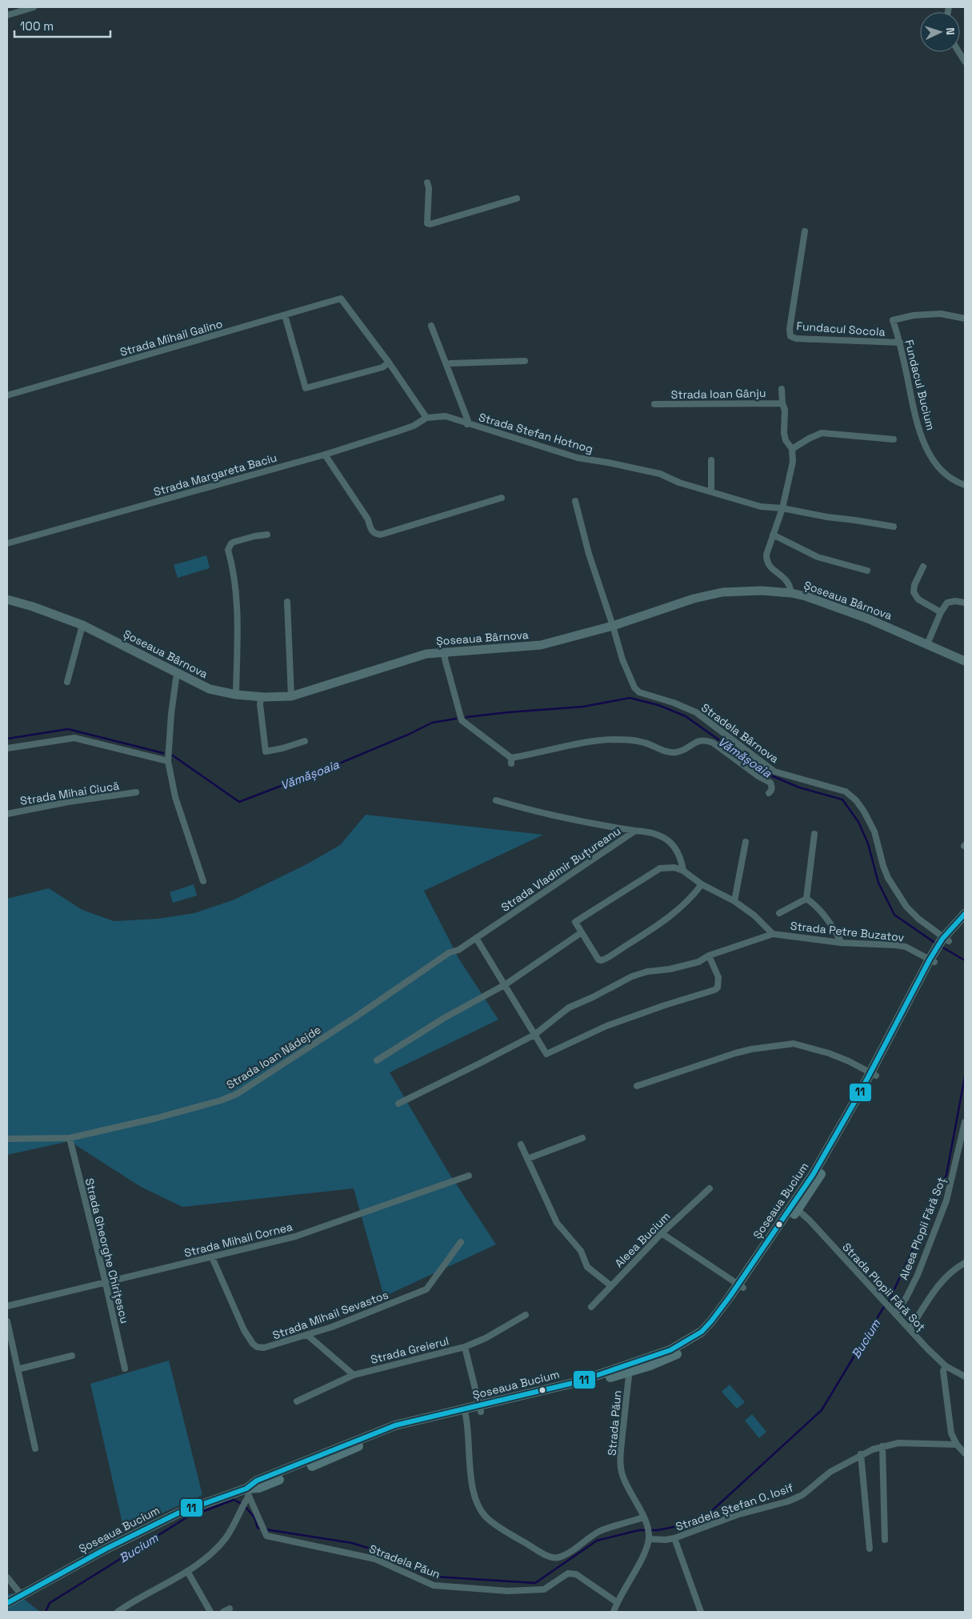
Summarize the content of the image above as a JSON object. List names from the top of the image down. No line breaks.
{"streets":{"main road":["Șoseaua Bârnova","Șoseaua Bucium"],"street":["Fundacul Socola","Strada Mihail Galino","Fundacul Bucium","Strada Ioan Gânju","Strada Stefan Hotnog","Strada Margareta Baciu","Stradela Bârnova","Strada Mihai Ciucă","Strada Vladimir Buțureanu","Strada Petre Buzatov","Strada Ioan Nădejde","Aleea Plopii Fără Soț","Strada Mihail Cornea","Aleea Bucium","Strada Gheorghe Chirițescu","Strada Plopii Fără Soț","Strada Mihail Sevastos","Strada Greierul","Strada Păun","Stradela Ștefan O. Iosif","Stradela Păun"]},"crossings":[["Fundacul Socola","Fundacul Bucium"],["Strada Stefan Hotnog","Strada Margareta Baciu"],["Șoseaua Bârnova","Stradela Bârnova"],["Stradela Bârnova","Șoseaua Bucium"],["Strada Vladimir Buțureanu","Strada Ioan Nădejde"],["Strada Petre Buzatov","Șoseaua Bucium"],["Strada Ioan Nădejde","Strada Gheorghe Chirițescu"],["Șoseaua Bucium","Strada Plopii Fără Soț"],["Șoseaua Bucium","Strada Păun"],["Șoseaua Bucium","Stradela Păun"],["Aleea Plopii Fără Soț","Strada Plopii Fără Soț"],["Strada Mihail Cornea","Strada Gheorghe Chirițescu"],["Strada Mihail Cornea","Strada Mihail Sevastos"],["Strada Păun","Stradela Ștefan O. Iosif"]],"water":["Vămășoaia","Bucium"],"lines":["transit line 11"],"scale_bar":"100 m","north":"right"}
